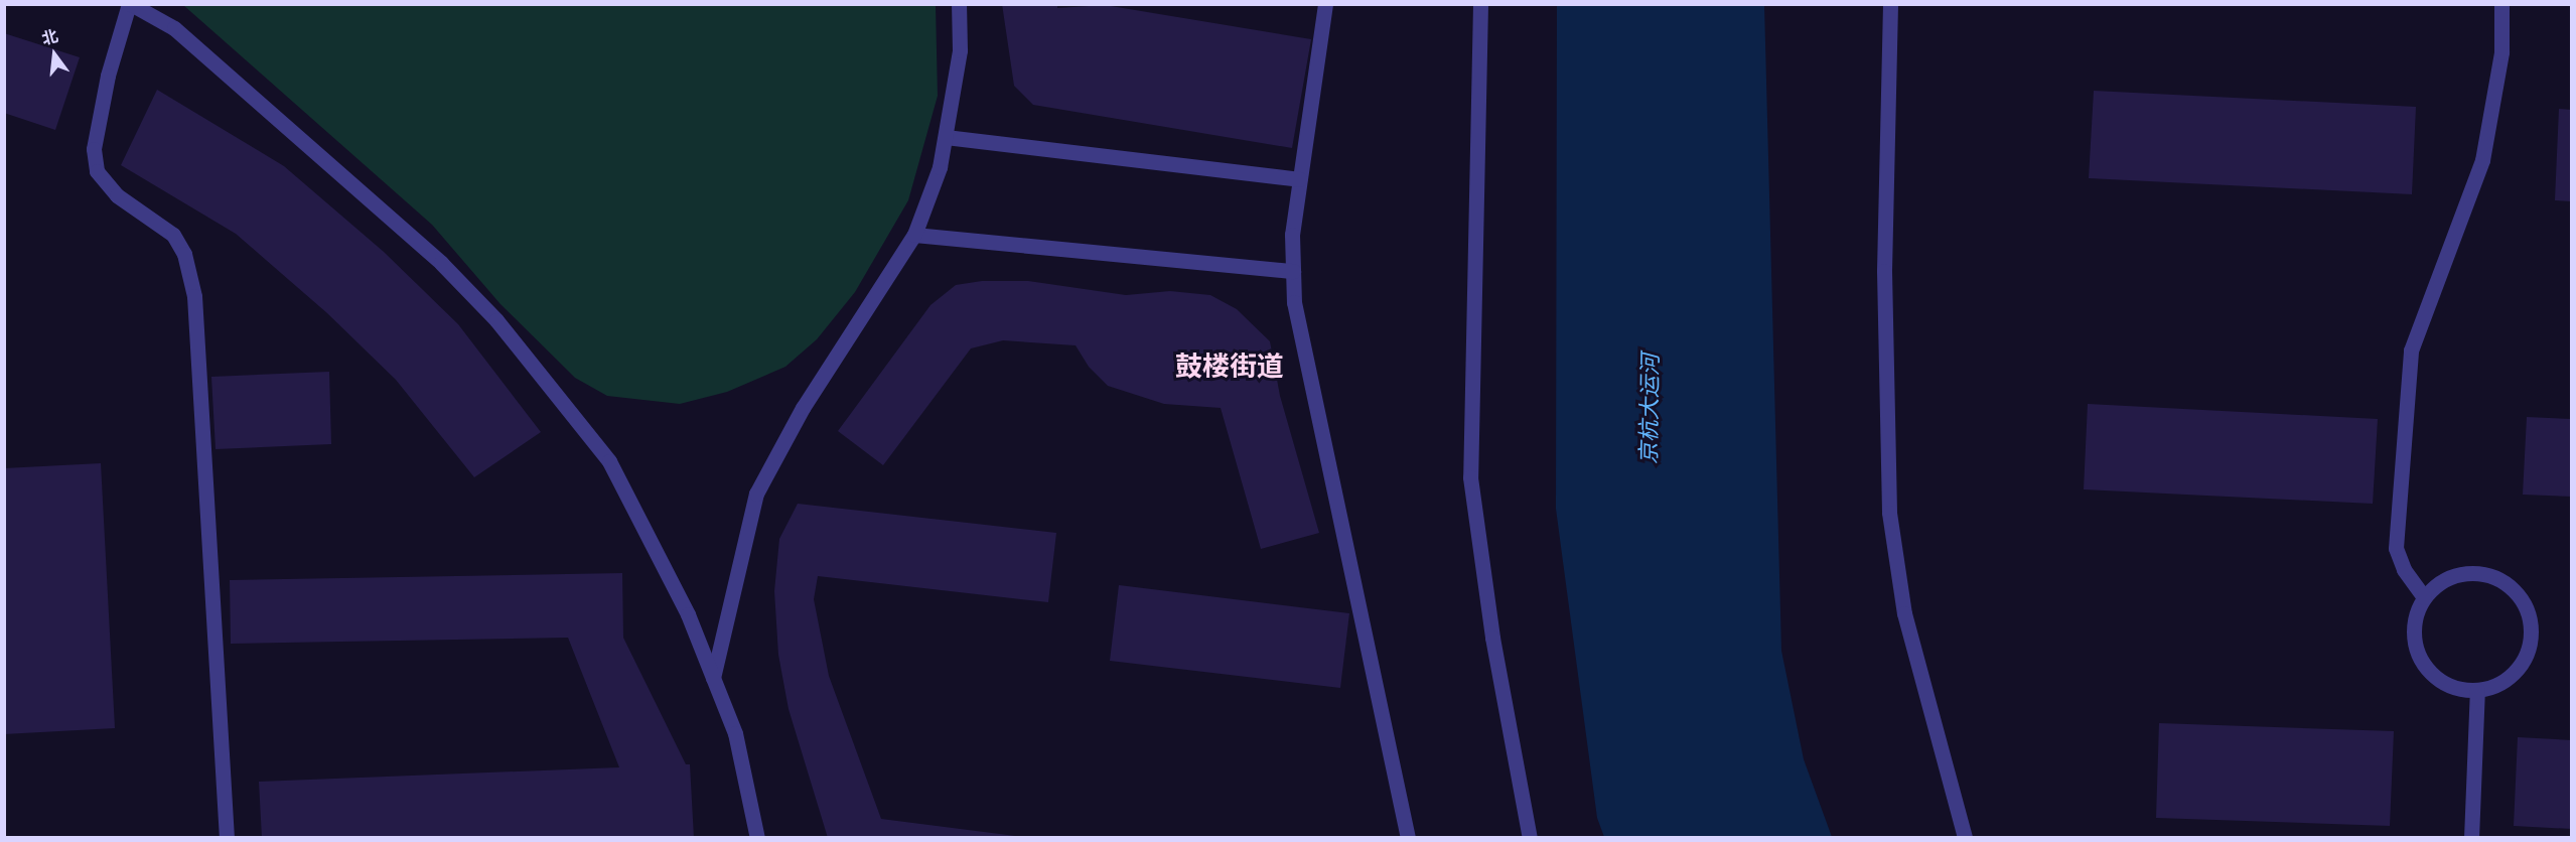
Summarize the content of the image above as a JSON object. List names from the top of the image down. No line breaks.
{"districts":["鼓楼街道"],"water":["京杭大运河"],"north":"top"}
